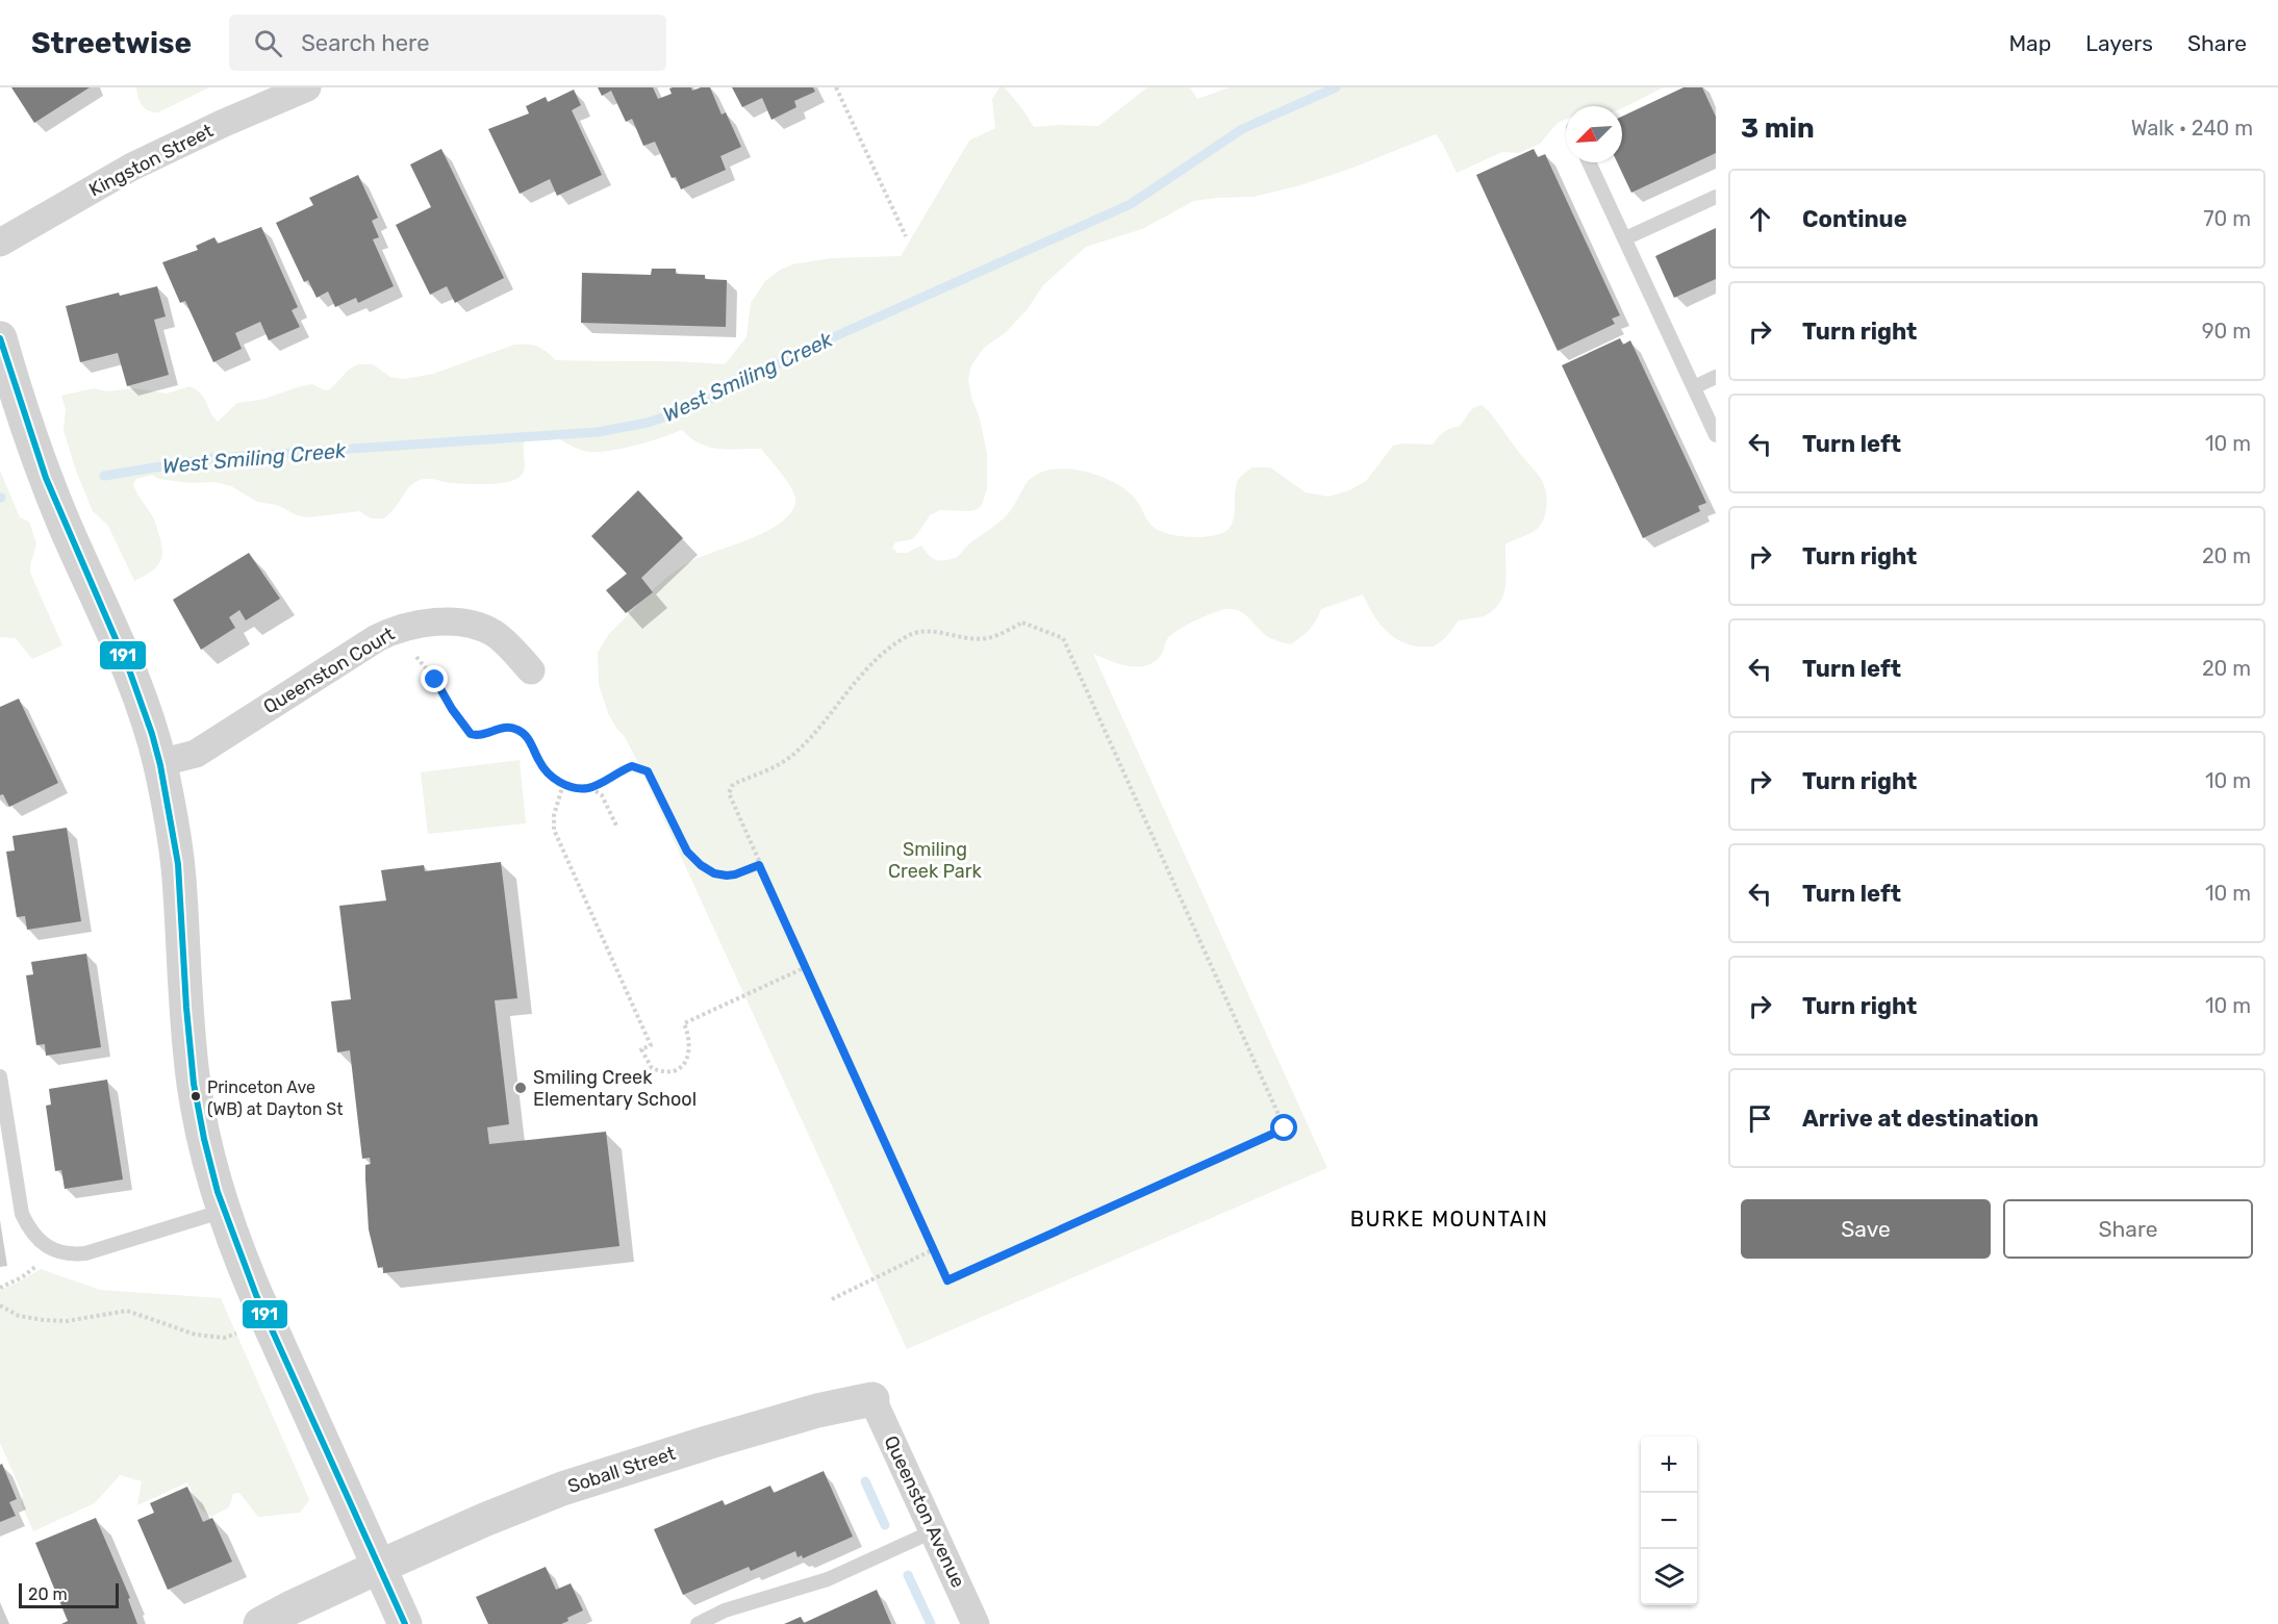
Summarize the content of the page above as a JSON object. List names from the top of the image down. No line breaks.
{"streets":{"street":["Kingston Street","Queenston Court","Soball Street","Queenston Avenue"]},"crossings":[["Soball Street","Queenston Avenue"]],"districts":["BURKE MOUNTAIN"],"water":["West Smiling Creek"],"parks":["Smiling Creek Park"],"places":["Smiling Creek Elementary School","Princeton Ave (WB) at Dayton St"],"lines":["transit line 191"],"scale_bar":"20 m","north":"bottom left","page":{"header":"Streetwise","search":"Search here","nav":["Map","Layers","Share"],"heading":["3 min","Walk · 240 m"],"list":[["Continue","70 m"],["Turn right","90 m"],["Turn left","10 m"],["Turn right","20 m"],["Turn left","20 m"],["Turn right","10 m"],["Turn left","10 m"],["Turn right","10 m"],"Arrive at destination"],"buttons":["Save","Share"],"map_buttons":["+","−"],"scale":"20 m"}}
